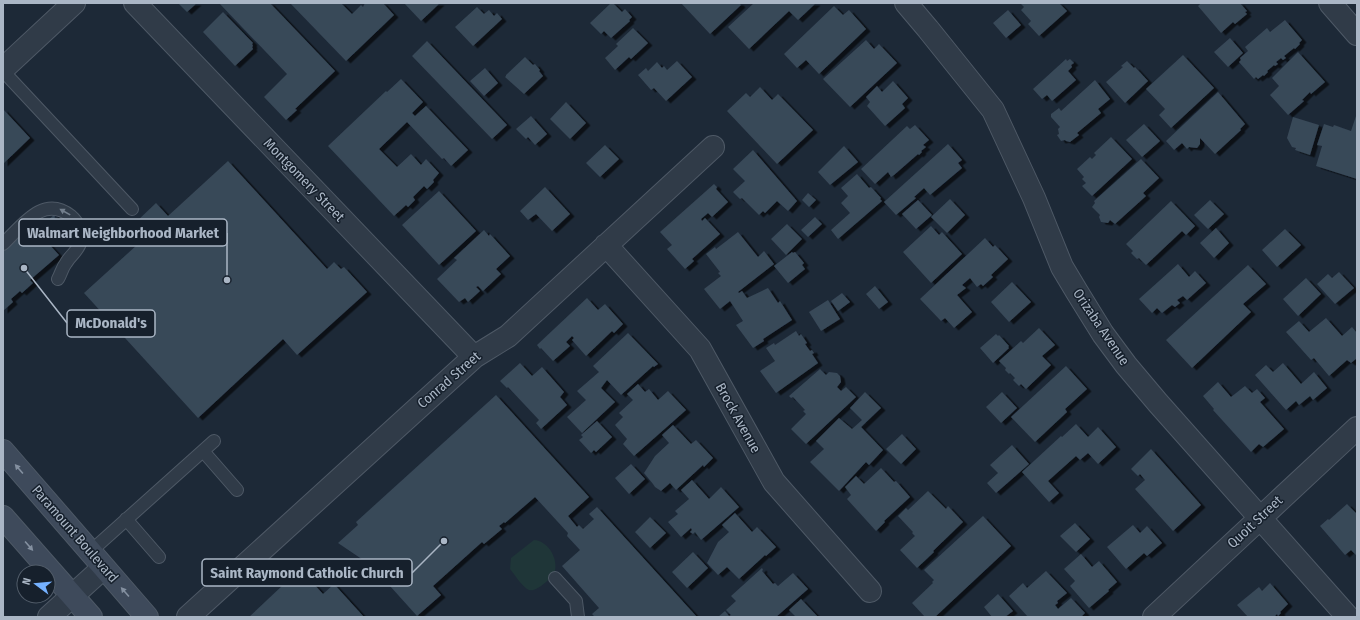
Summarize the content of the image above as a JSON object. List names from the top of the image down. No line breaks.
{"streets":{"main road":["Paramount Boulevard"],"street":["Montgomery Street","Orizaba Avenue","Conrad Street","Brock Avenue","Quoit Street"]},"crossings":[["Montgomery Street","Conrad Street"],["Orizaba Avenue","Quoit Street"],["Conrad Street","Brock Avenue"]],"places":["McDonald's","Walmart Neighborhood Market","Saint Raymond Catholic Church"],"north":"left"}
